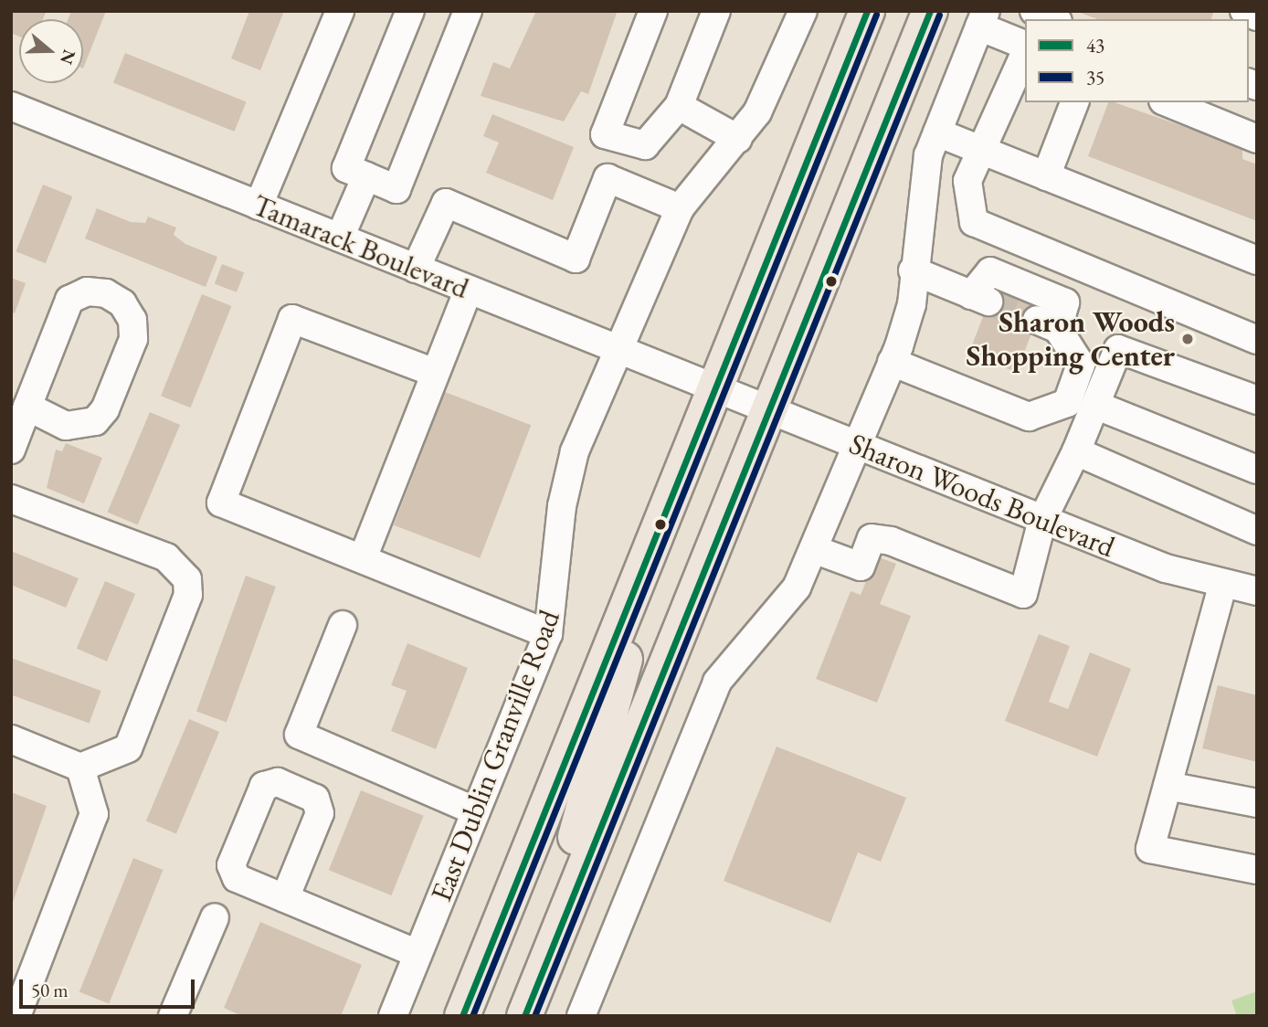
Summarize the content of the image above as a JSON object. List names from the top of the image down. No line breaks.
{"streets":{"street":["Tamarack Boulevard","Sharon Woods Boulevard","East Dublin Granville Road"]},"crossings":[["Tamarack Boulevard","Sharon Woods Boulevard"],["Tamarack Boulevard","East Dublin Granville Road"]],"places":["Sharon Woods Shopping Center"],"lines":["transit line 43","transit line 35"],"legend":["43","35"],"scale_bar":"50 m","north":"right"}
